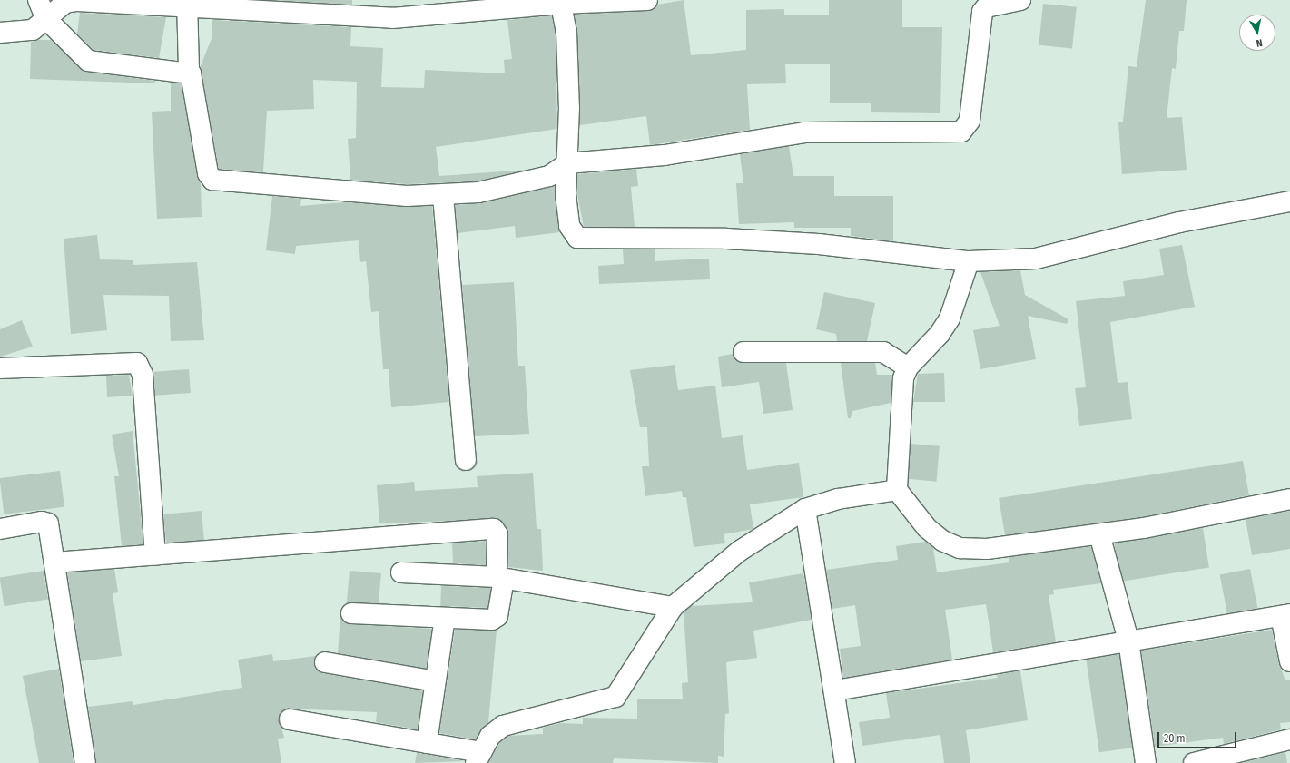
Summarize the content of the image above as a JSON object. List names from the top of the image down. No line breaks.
{"scale_bar":"20 m","north":"bottom"}
